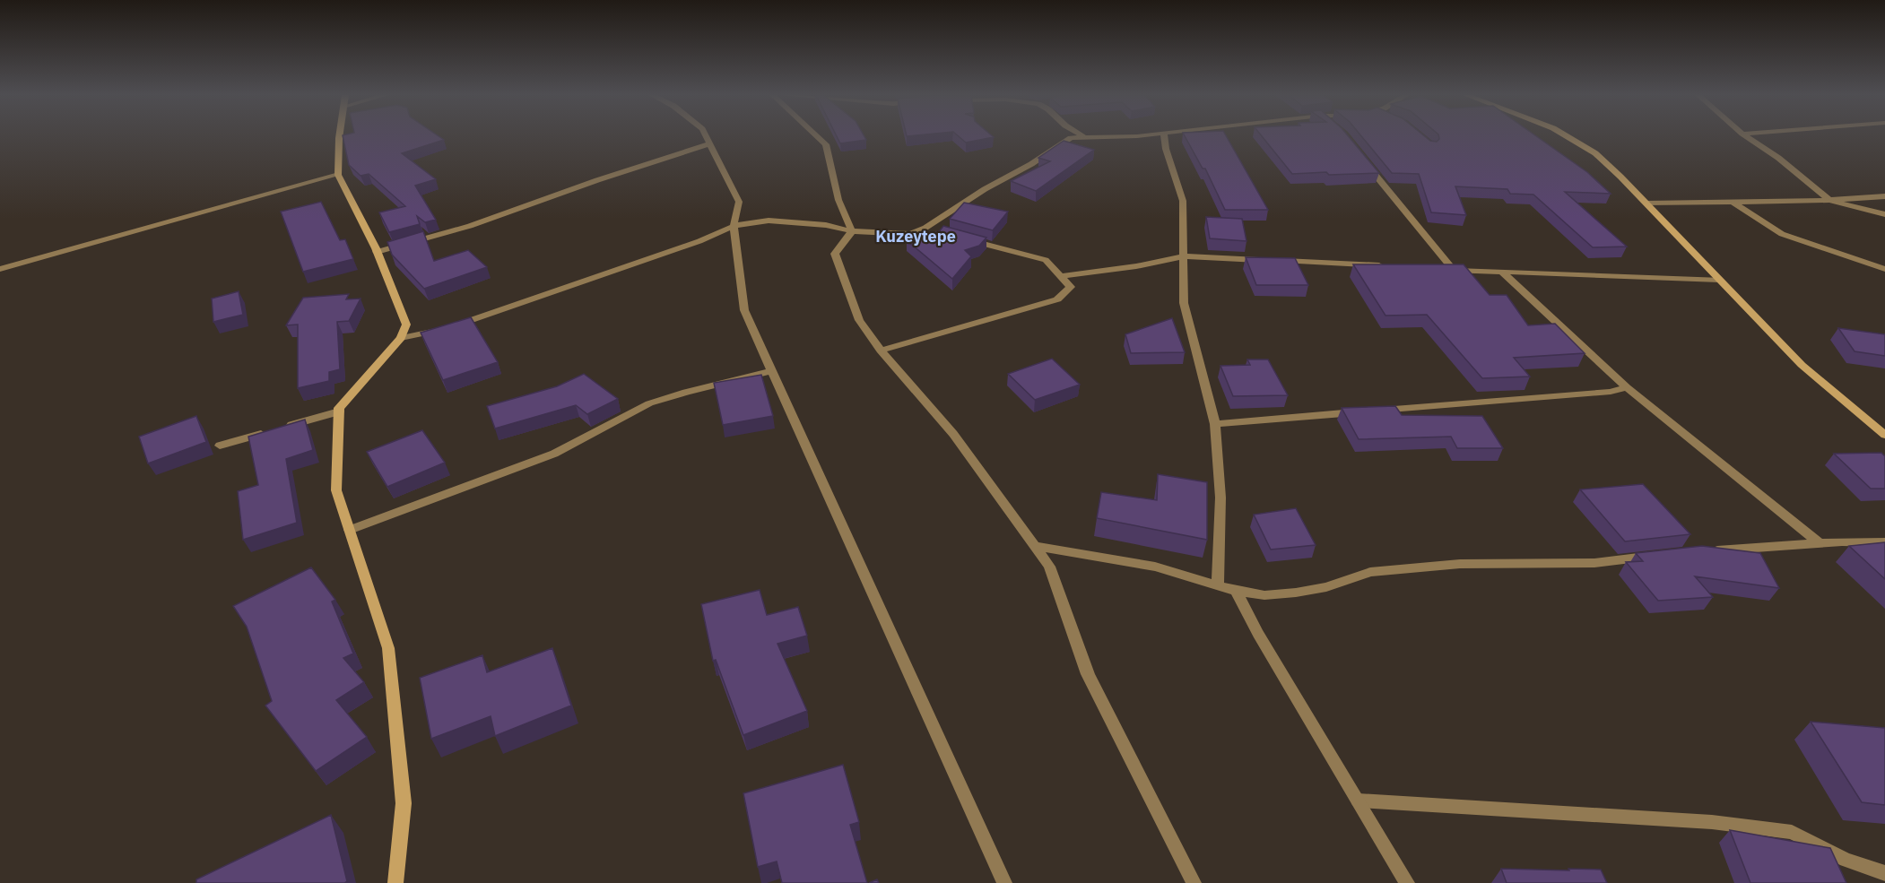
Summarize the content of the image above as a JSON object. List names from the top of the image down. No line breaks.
{"districts":["Kuzeytepe"]}
